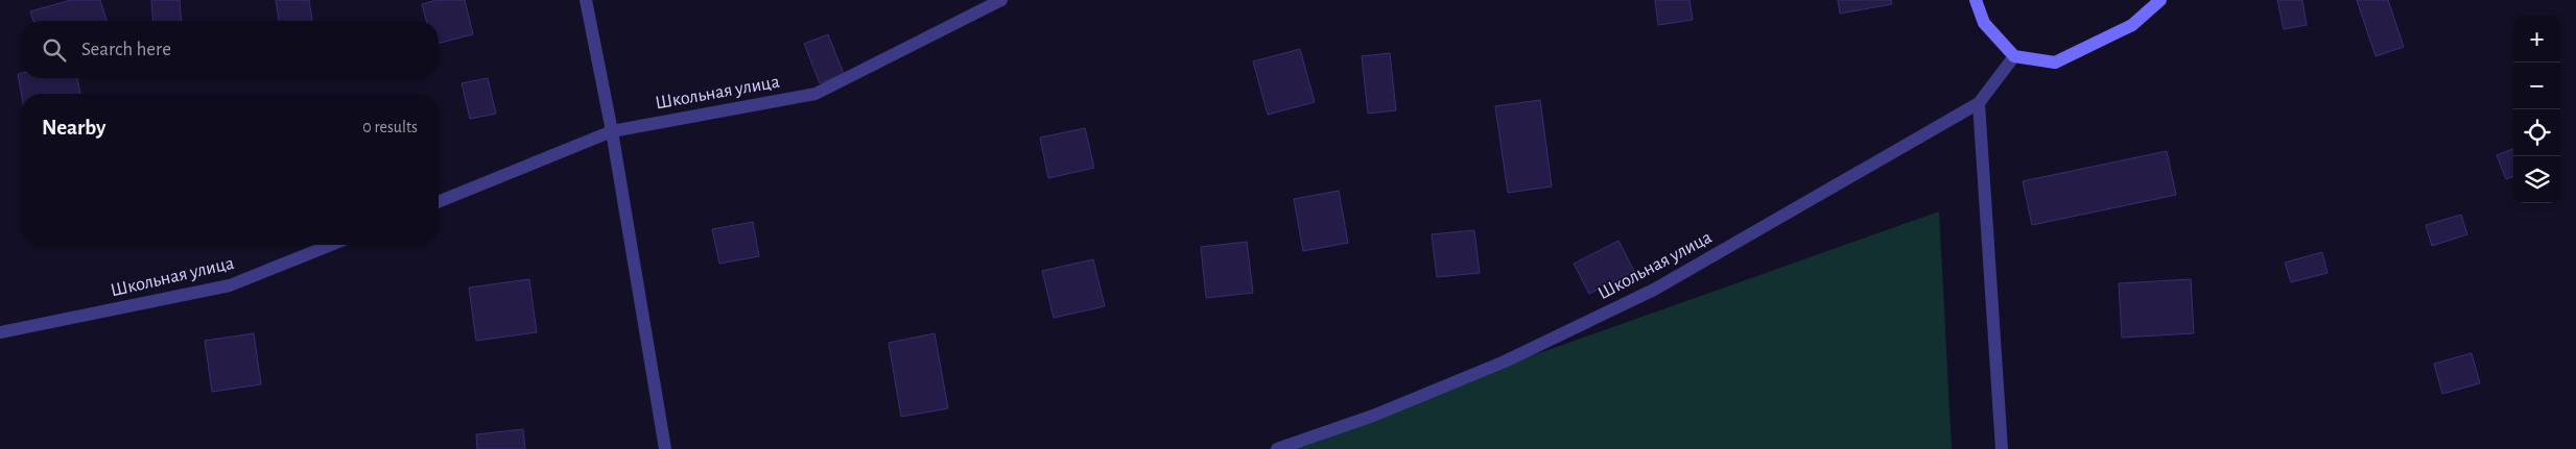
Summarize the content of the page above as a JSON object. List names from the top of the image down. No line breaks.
{"streets":{"street":["Школьная улица"]},"page":{"map_buttons":["+","−"],"search":"Search here","heading":["Nearby","0 results"]}}
